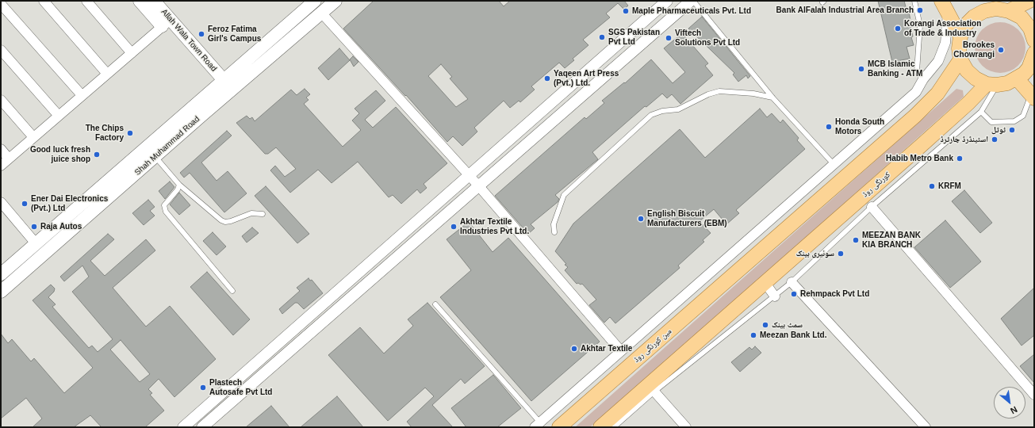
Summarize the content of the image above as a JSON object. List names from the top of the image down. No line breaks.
{"streets":{"main road":["Allah Wala Town Road","Shah Muhammad Road","کورنگی روڈ","مین کورنگی روڈ"]},"crossings":[["Allah Wala Town Road","Shah Muhammad Road"]],"places":["Bank AlFalah Industrial Area Branch","Maple Pharmaceuticals Pvt. Ltd","Korangi Association of Trade & Industry","Feroz Fatima Girl's Campus","SGS Pakistan Pvt Ltd","Viftech Solutions Pvt Ltd","Brookes Chowrangi","MCB Islamic Banking - ATM","Yaqeen Art Press (Pvt.) Ltd.","Honda South Motors","ٹوٹل","The Chips Factory","اسٹینڈرڈ چارٹرڈ","Good luck fresh juice shop","Habib Metro Bank","KRFM","Ener Dai Electronics (Pvt.) Ltd","English Biscuit Manufacturers (EBM)","Raja Autos","Akhtar Textile Industries Pvt Ltd.","MEEZAN BANK KIA BRANCH","سونیری بینک","Rehmpack Pvt Ltd","سمٹ بینک","Meezan Bank Ltd.","Akhtar Textile","Plastech Autosafe Pvt Ltd"],"north":"bottom right"}
